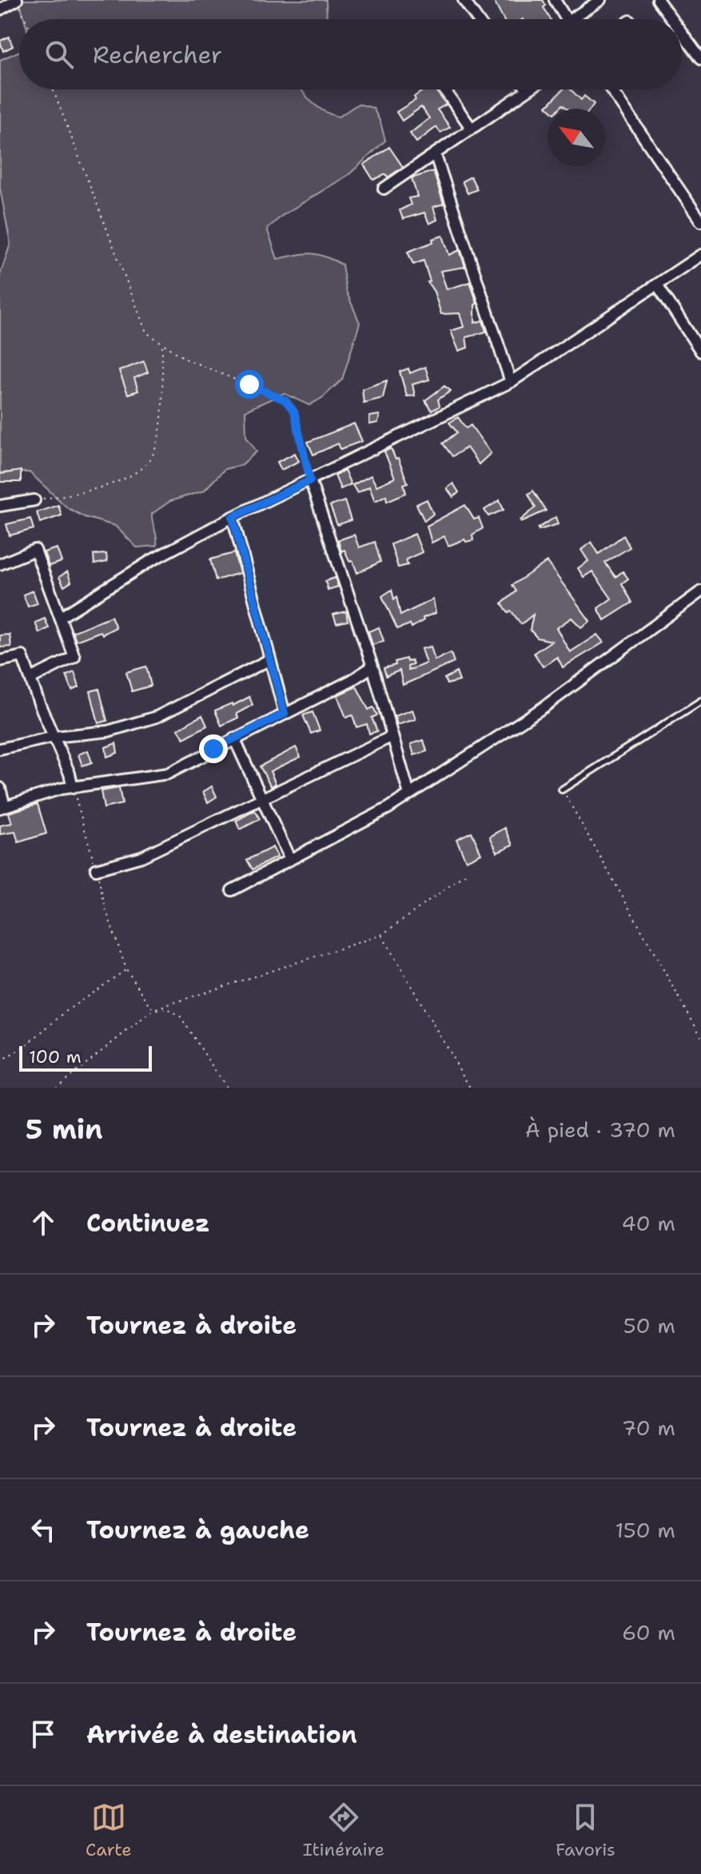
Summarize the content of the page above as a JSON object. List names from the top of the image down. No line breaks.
{"scale_bar":"100 m","north":"top left","page":{"search":"Rechercher","scale":"100 m","heading":["5 min","À pied · 370 m"],"list":[["Continuez","40 m"],["Tournez à droite","50 m"],["Tournez à droite","70 m"],["Tournez à gauche","150 m"],["Tournez à droite","60 m"],"Arrivée à destination"],"nav":["Carte","Itinéraire","Favoris"]}}
